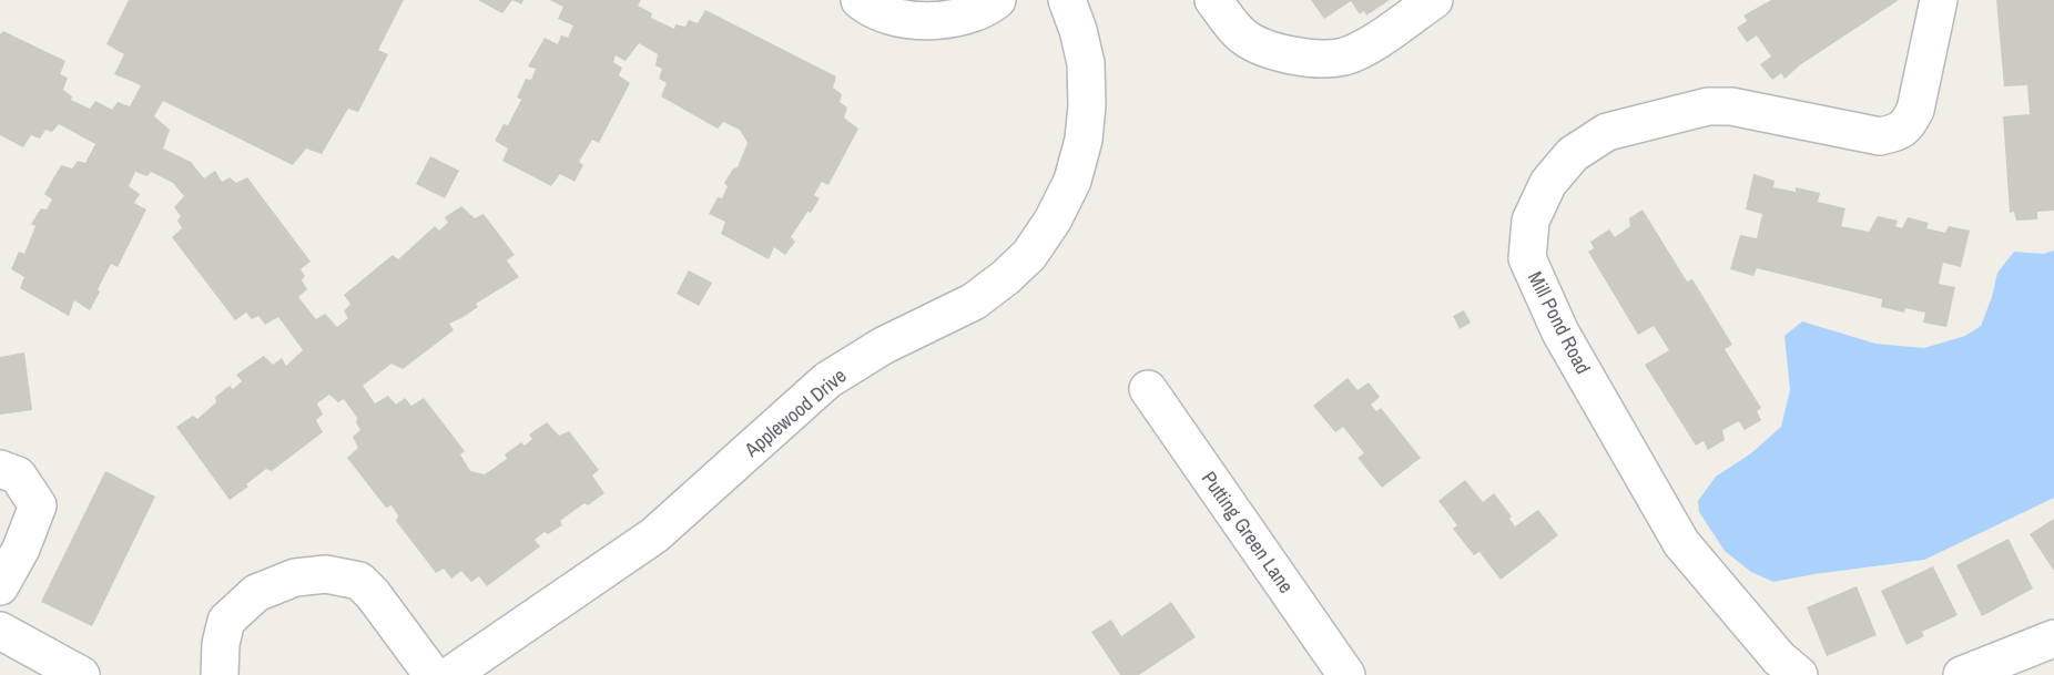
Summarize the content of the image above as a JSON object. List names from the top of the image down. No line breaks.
{"streets":{"street":["Mill Pond Road","Applewood Drive","Putting Green Lane"]}}
